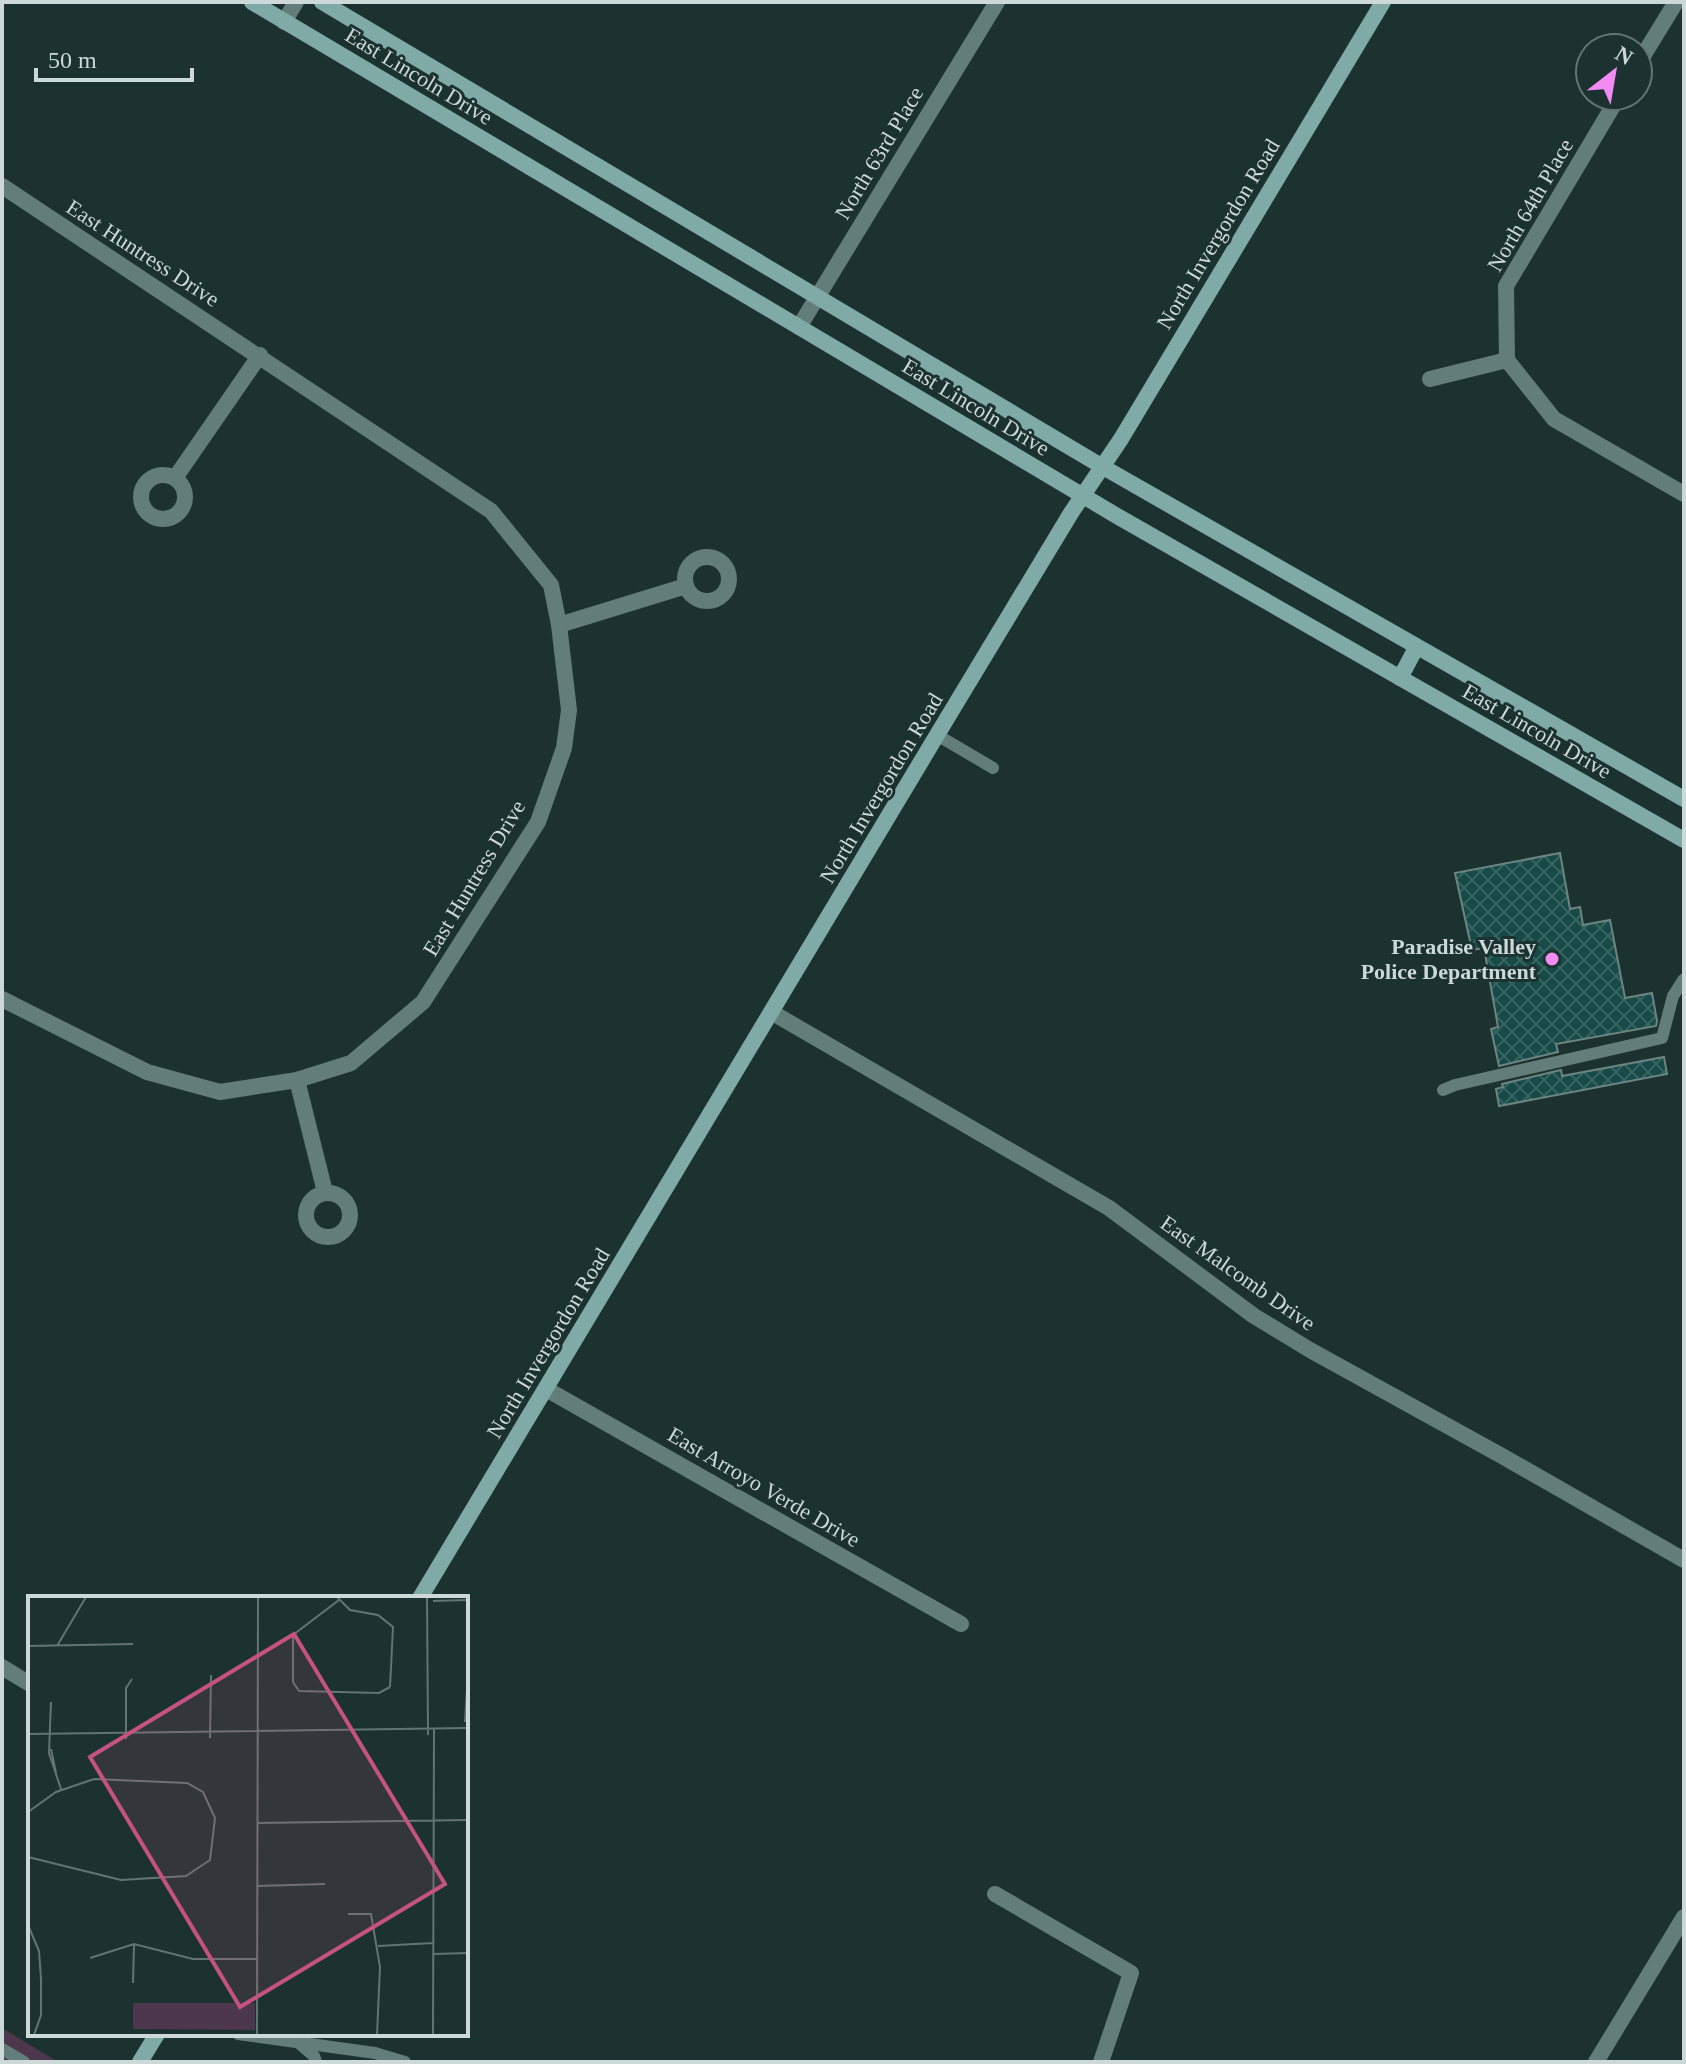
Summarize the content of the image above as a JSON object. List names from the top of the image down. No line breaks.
{"streets":{"main road":["East Lincoln Drive","North Invergordon Road"],"street":["North 63rd Place","North 64th Place","East Huntress Drive","East Malcomb Drive","East Arroyo Verde Drive"]},"crossings":[["East Lincoln Drive","North 63rd Place"],["East Lincoln Drive","North Invergordon Road"],["North Invergordon Road","East Malcomb Drive"],["North Invergordon Road","East Arroyo Verde Drive"]],"places":["Paradise Valley Police Department"],"scale_bar":"50 m","north":"top right"}
